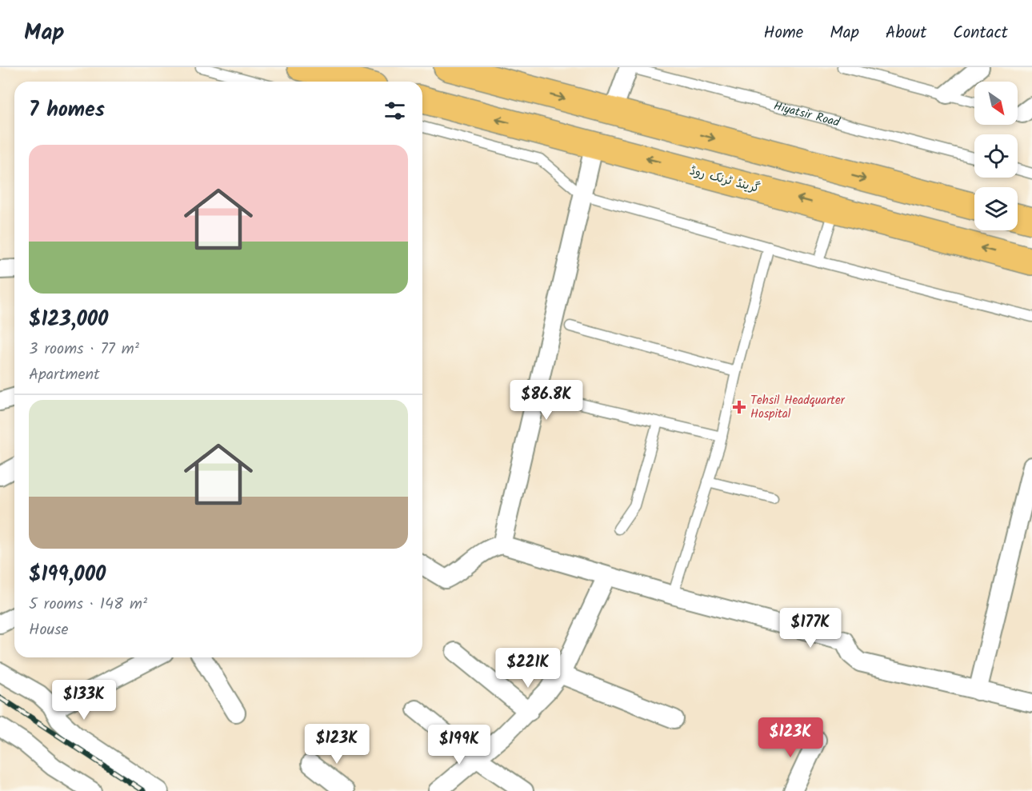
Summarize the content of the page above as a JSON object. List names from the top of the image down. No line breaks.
{"streets":{"highway":["گرینڈ ٹرنک روڈ"],"lane":["Hiyatsir Road"]},"places":{"health":["Tehsil Headquarter Hospital"]},"north":"bottom right","page":{"header":"Map","nav":["Home","Map","About","Contact"],"heading":"7 homes","list":[{"name":"$123,000","note":"3 rooms · 77 m² · Apartment"},{"name":"$199,000","note":"5 rooms · 148 m² · House"}],"price":["$86.8K","$177K","$221K","$133K","$123K","$123K","$199K"]}}
